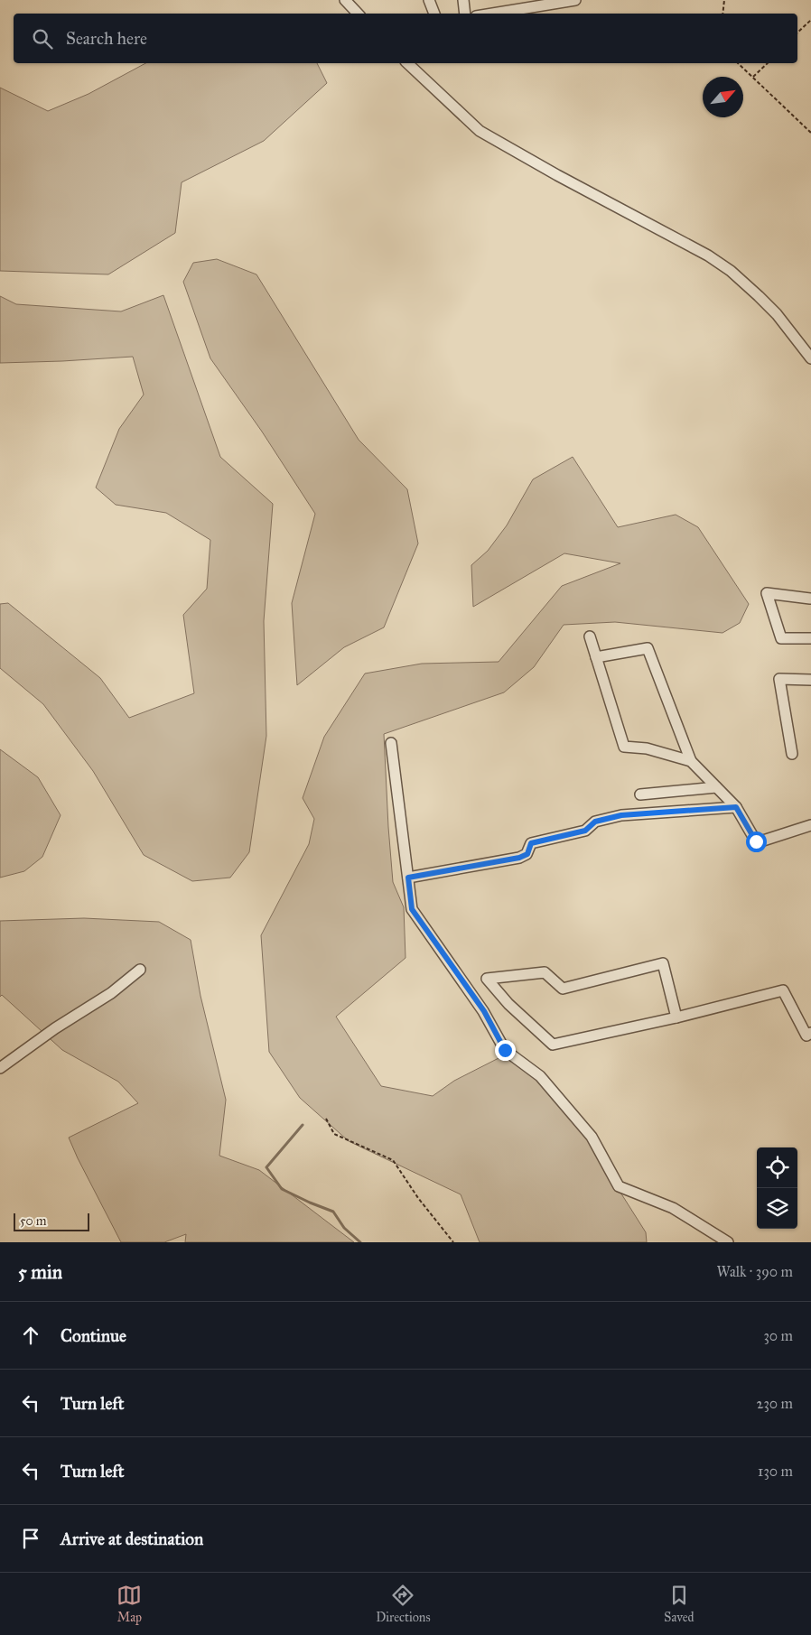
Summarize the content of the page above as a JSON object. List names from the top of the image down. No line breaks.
{"scale_bar":"50 m","north":"top right","page":{"search":"Search here","scale":"50 m","heading":["5 min","Walk · 390 m"],"list":[["Continue","30 m"],["Turn left","230 m"],["Turn left","130 m"],"Arrive at destination"],"nav":["Map","Directions","Saved"]}}
